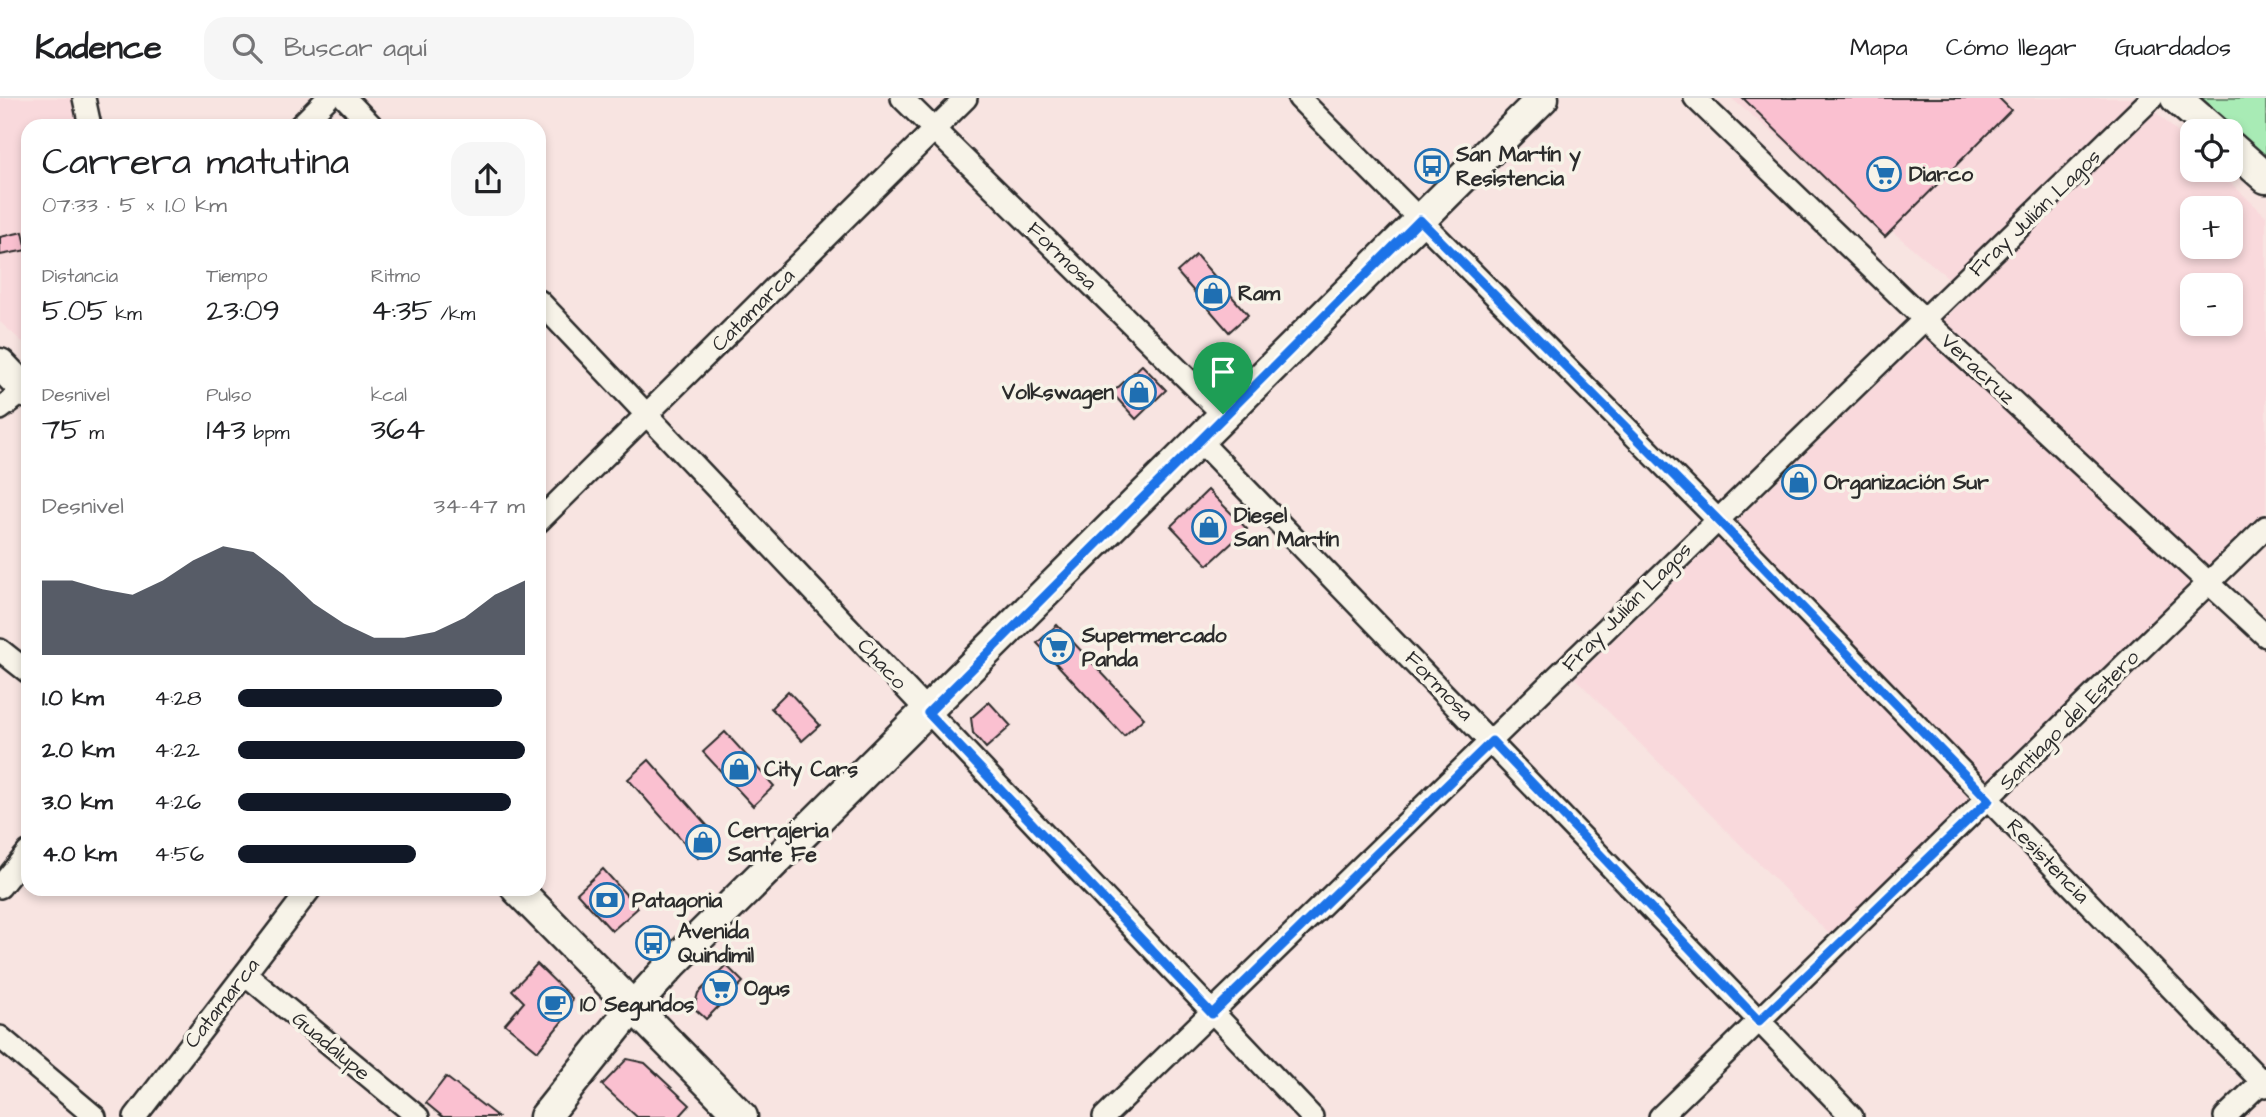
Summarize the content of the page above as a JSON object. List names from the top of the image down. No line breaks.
{"streets":{"street":["Fray Julián Lagos","Formosa","Catamarca","Veracruz","Chaco","Santiago del Estero","Resistencia","Guadalupe"]},"crossings":[["Fray Julián Lagos","Formosa"],["Fray Julián Lagos","Veracruz"],["Fray Julián Lagos","Chaco"],["Fray Julián Lagos","Resistencia"],["Formosa","Catamarca"],["Formosa","Santiago del Estero"],["Catamarca","Chaco"],["Catamarca","Guadalupe"],["Veracruz","Santiago del Estero"],["Santiago del Estero","Resistencia"]],"places":{"bus stop":["San Martín y Resistencia","Avenida Quindimil"],"supermarket":["Diarco","Supermercado Panda","Ogus"],"shop":["Ram","Volkswagen","Organización Sur","Diesel San Martín","City Cars","Cerrajeria Sante Fe"],"bank":["Patagonia"],"cafe":["10 Segundos"]},"page":{"header":"Kadence","search":"Buscar aquí","nav":["Mapa","Cómo llegar","Guardados"],"map_buttons":["+","−"],"heading":["Carrera matutina","07:33 · 5 × 1.0 km"],"stats":[["Distancia","5.05 km"],["Tiempo","23:09"],["Ritmo","4:35 /km"],["Desnivel","75 m"],["Pulso","143 bpm"],["kcal","364"]],"chart":["Desnivel","34–47 m"],"list":[{"name":"1.0 km","note":"4:28"},{"name":"2.0 km","note":"4:22"},{"name":"3.0 km","note":"4:26"},{"name":"4.0 km","note":"4:56"}]}}
